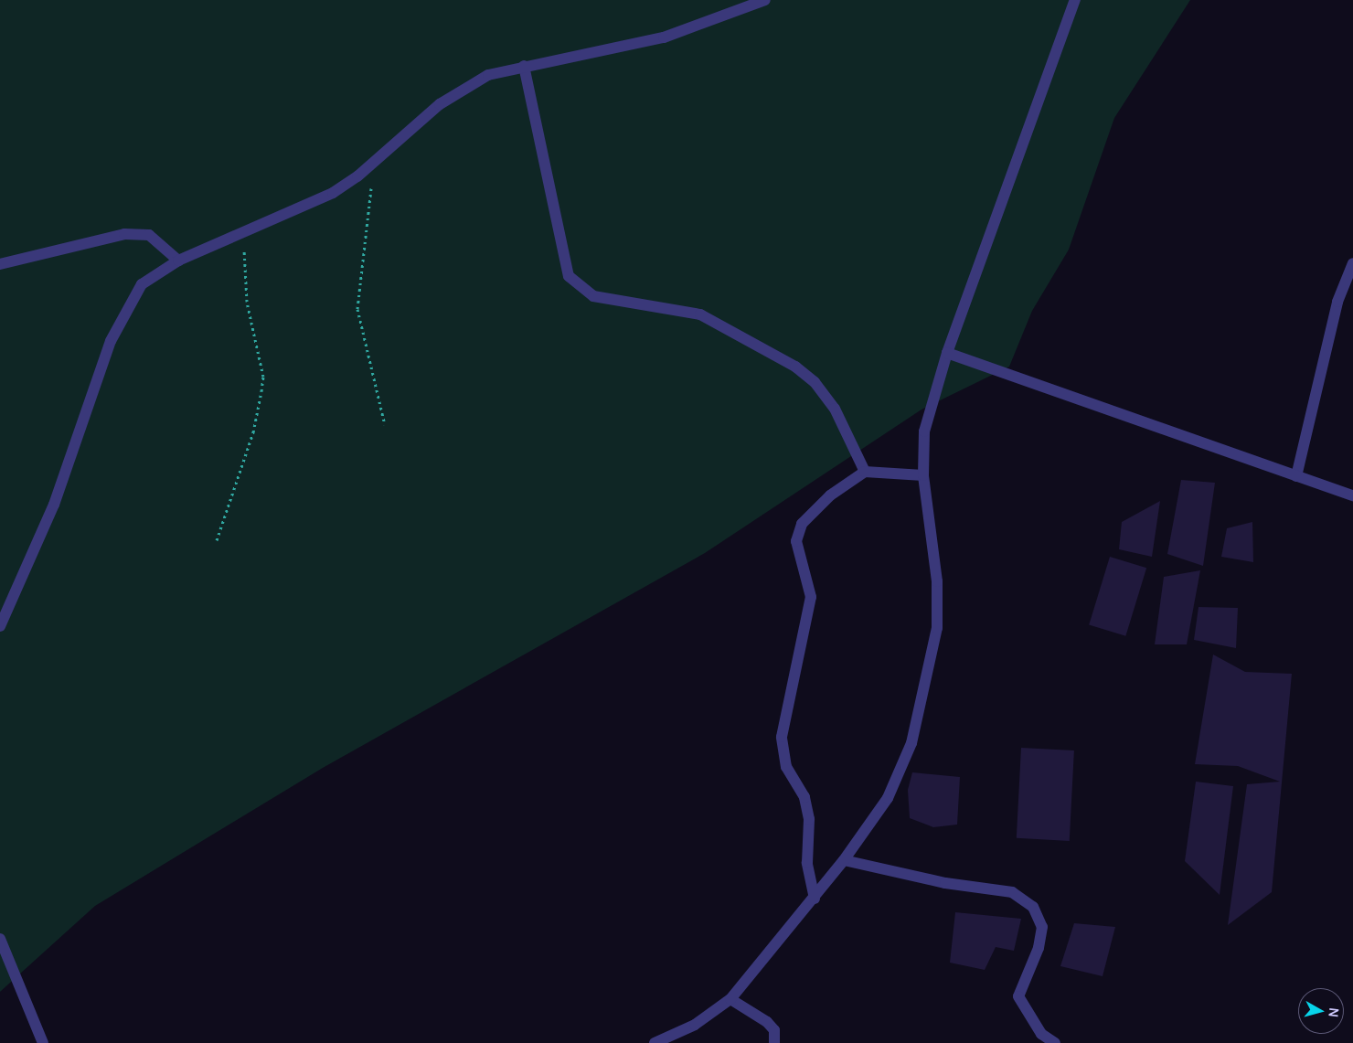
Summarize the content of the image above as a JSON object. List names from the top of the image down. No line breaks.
{"north":"right"}
